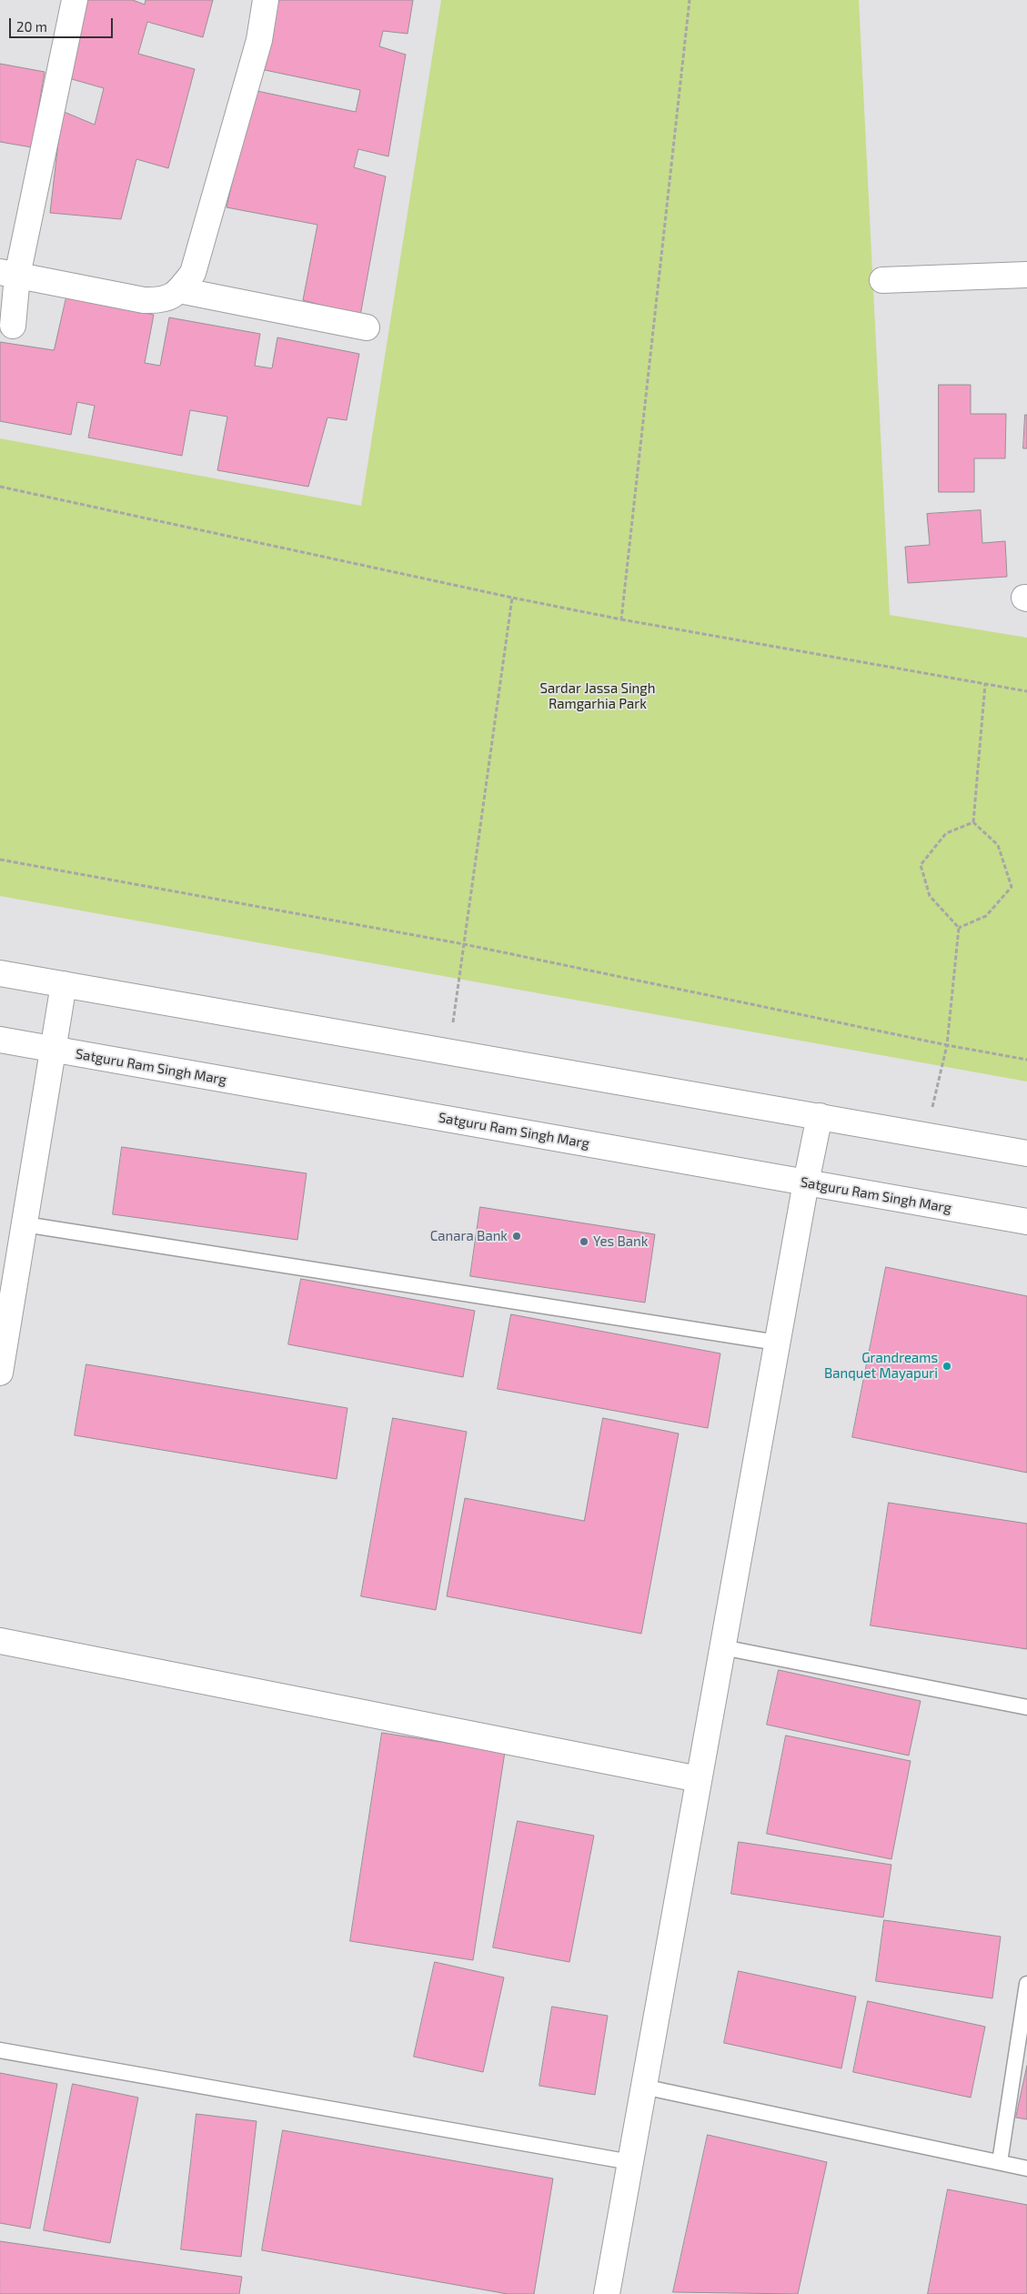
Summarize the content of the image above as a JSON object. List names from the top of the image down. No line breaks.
{"streets":{"street":["Satguru Ram Singh Marg"]},"parks":["Sardar Jassa Singh Ramgarhia Park"],"places":["Canara Bank","Yes Bank","Grandreams Banquet Mayapuri"],"scale_bar":"20 m"}
